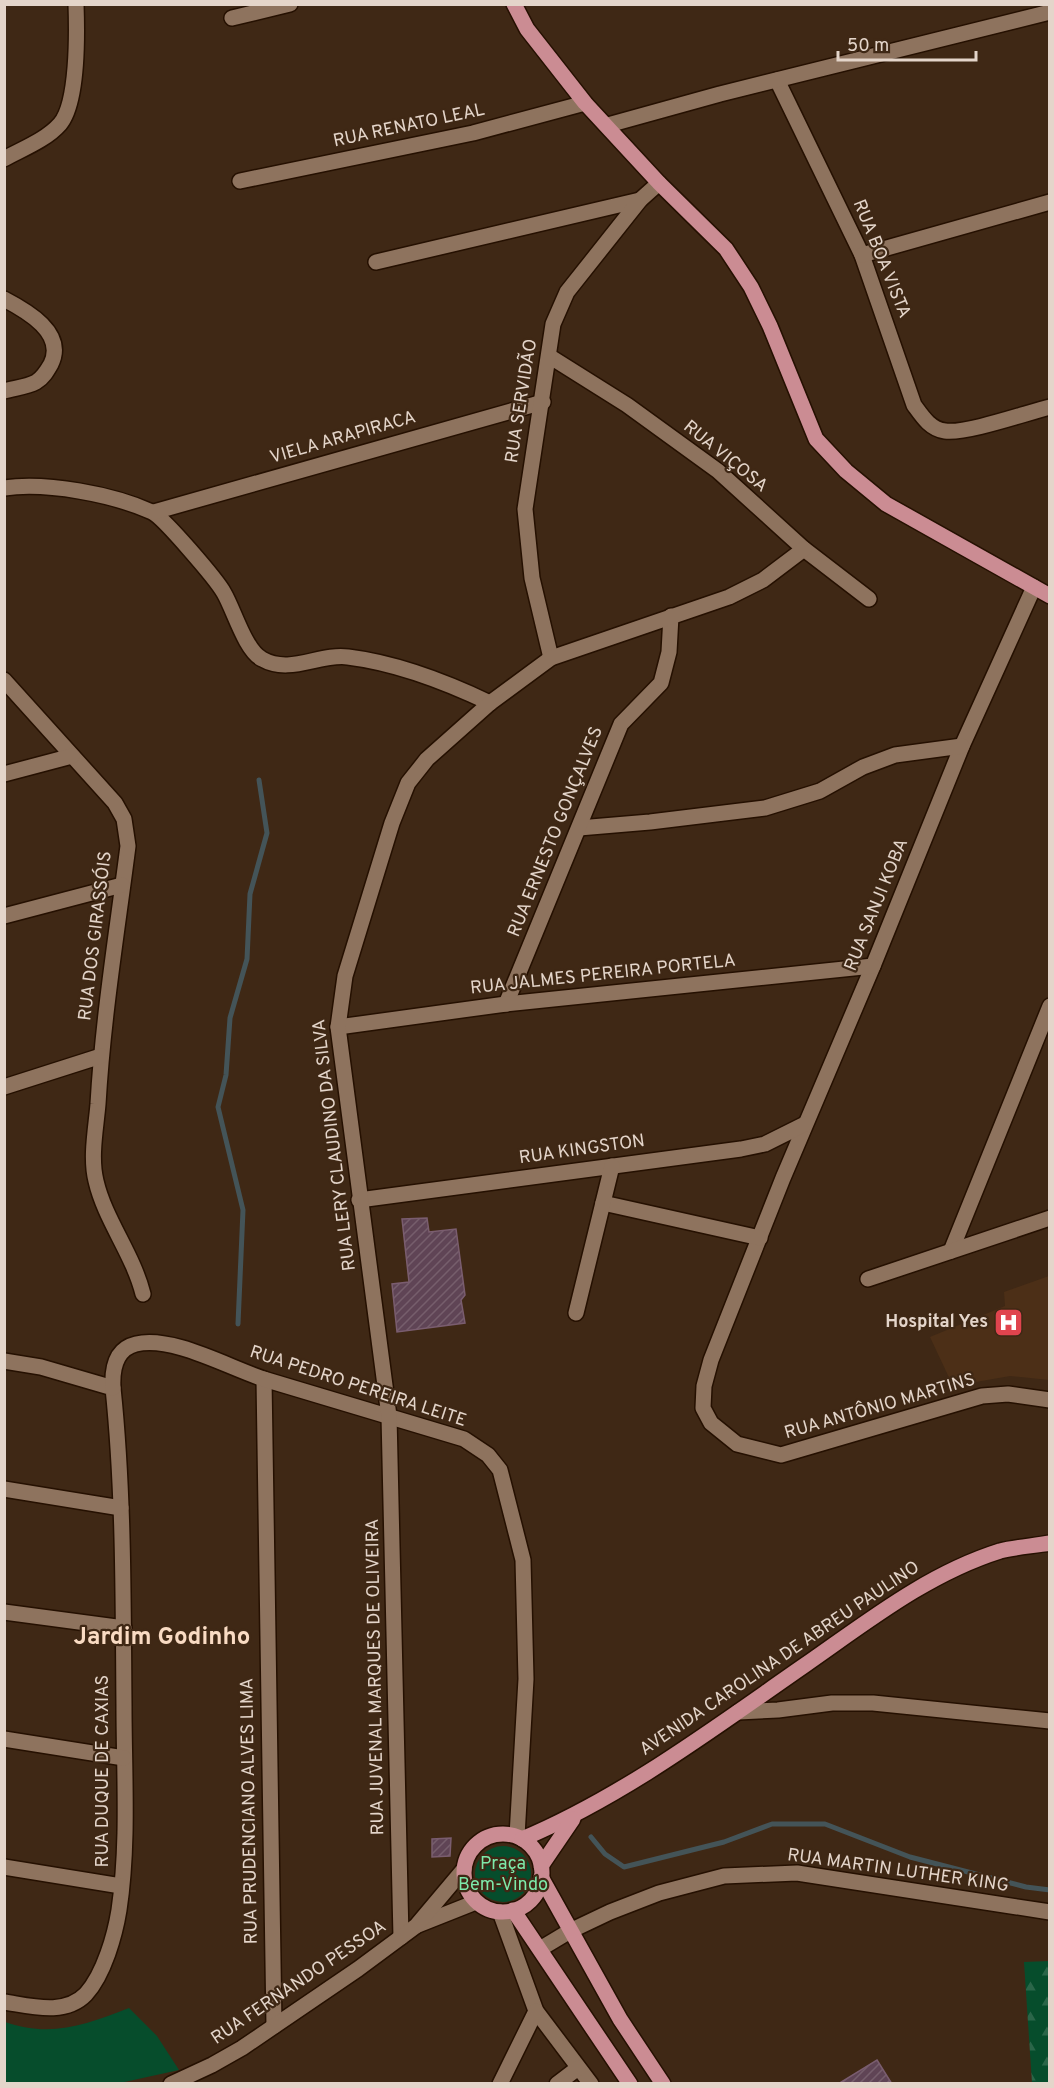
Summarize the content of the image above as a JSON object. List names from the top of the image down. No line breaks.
{"streets":{"main road":["AVENIDA CAROLINA DE ABREU PAULINO"],"street":["RUA RENATO LEAL","RUA BOA VISTA","RUA SERVIDÃO","VIELA ARAPIRACA","RUA VIÇOSA","RUA ERNESTO GONÇALVES","RUA SANJI KOBA","RUA DOS GIRASSÓIS","RUA JALMES PEREIRA PORTELA","RUA LERY CLAUDINO DA SILVA","RUA KINGSTON","RUA PEDRO PEREIRA LEITE","RUA ANTÔNIO MARTINS","RUA JUVENAL MARQUES DE OLIVEIRA","RUA DUQUE DE CAXIAS","RUA PRUDENCIANO ALVES LIMA","RUA MARTIN LUTHER KING","RUA FERNANDO PESSOA"]},"crossings":[["RUA SERVIDÃO","VIELA ARAPIRACA"],["RUA SERVIDÃO","RUA VIÇOSA"],["RUA SERVIDÃO","RUA LERY CLAUDINO DA SILVA"],["RUA VIÇOSA","RUA LERY CLAUDINO DA SILVA"],["RUA ERNESTO GONÇALVES","RUA JALMES PEREIRA PORTELA"],["RUA ERNESTO GONÇALVES","RUA LERY CLAUDINO DA SILVA"],["RUA SANJI KOBA","RUA JALMES PEREIRA PORTELA"],["RUA SANJI KOBA","RUA KINGSTON"],["RUA SANJI KOBA","RUA ANTÔNIO MARTINS"],["RUA JALMES PEREIRA PORTELA","RUA LERY CLAUDINO DA SILVA"],["RUA LERY CLAUDINO DA SILVA","RUA KINGSTON"],["RUA LERY CLAUDINO DA SILVA","RUA PEDRO PEREIRA LEITE"],["RUA LERY CLAUDINO DA SILVA","RUA JUVENAL MARQUES DE OLIVEIRA"],["RUA PEDRO PEREIRA LEITE","AVENIDA CAROLINA DE ABREU PAULINO"],["RUA PEDRO PEREIRA LEITE","RUA JUVENAL MARQUES DE OLIVEIRA"],["RUA PEDRO PEREIRA LEITE","RUA DUQUE DE CAXIAS"],["RUA PEDRO PEREIRA LEITE","RUA PRUDENCIANO ALVES LIMA"],["RUA PEDRO PEREIRA LEITE","RUA FERNANDO PESSOA"],["AVENIDA CAROLINA DE ABREU PAULINO","RUA FERNANDO PESSOA"],["RUA JUVENAL MARQUES DE OLIVEIRA","RUA FERNANDO PESSOA"],["RUA PRUDENCIANO ALVES LIMA","RUA FERNANDO PESSOA"]],"districts":["Jardim Godinho"],"parks":["Praça Bem-Vindo"],"places":{"hospital":["Hospital Yes"]},"scale_bar":"50 m"}
